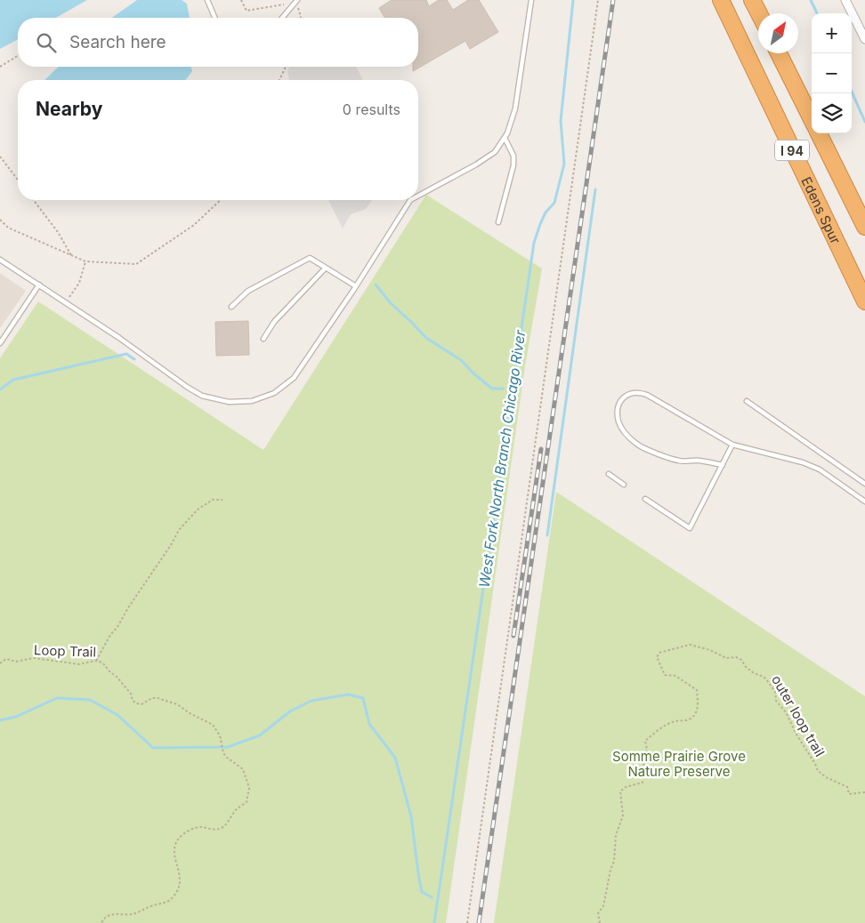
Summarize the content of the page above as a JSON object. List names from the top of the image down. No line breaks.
{"streets":{"highway":["I 94","Edens Spur"],"path":["Loop Trail","outer loop trail"]},"water":["West Fork North Branch Chicago River"],"parks":["Somme Prairie Grove Nature Preserve"],"north":"top right","page":{"map_buttons":["+","−"],"search":"Search here","heading":["Nearby","0 results"]}}
